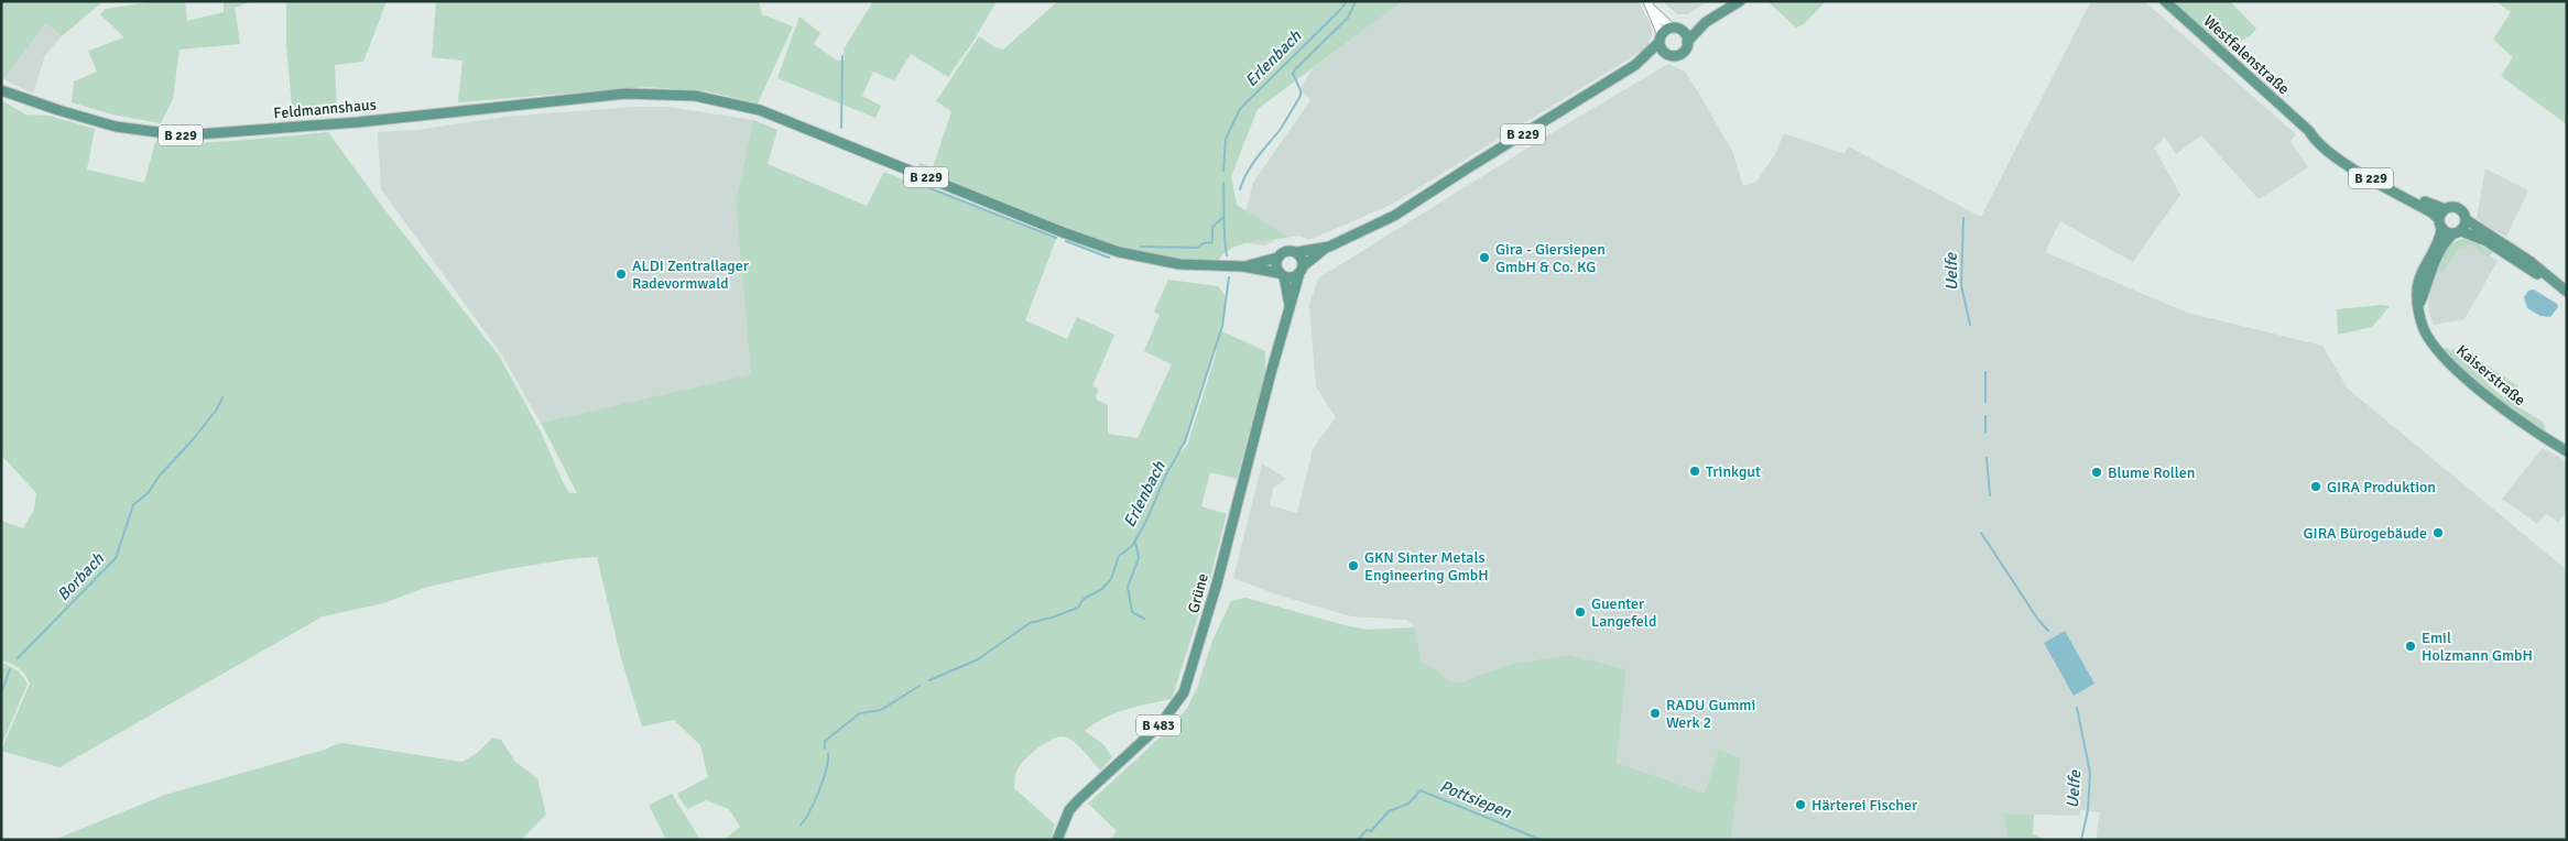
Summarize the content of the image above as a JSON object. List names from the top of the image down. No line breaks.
{"streets":{"main road":["Westfalenstraße","Feldmannshaus","B 229","Kaiserstraße","Grüne","B 483"]},"crossings":[["Westfalenstraße","Kaiserstraße"],["Feldmannshaus","B 229"],["B 229","Grüne"]],"water":["Erlenbach","Uelfe","Borbach","Pottsiepen"],"places":["Gira - Giersiepen GmbH & Co. KG","ALDI Zentrallager Radevormwald","Trinkgut","Blume Rollen","GIRA Produktion","GIRA Bürogebäude","GKN Sinter Metals Engineering GmbH","Guenter Langefeld","Emil Holzmann GmbH","RADU Gummi Werk 2","Härterei Fischer"]}
